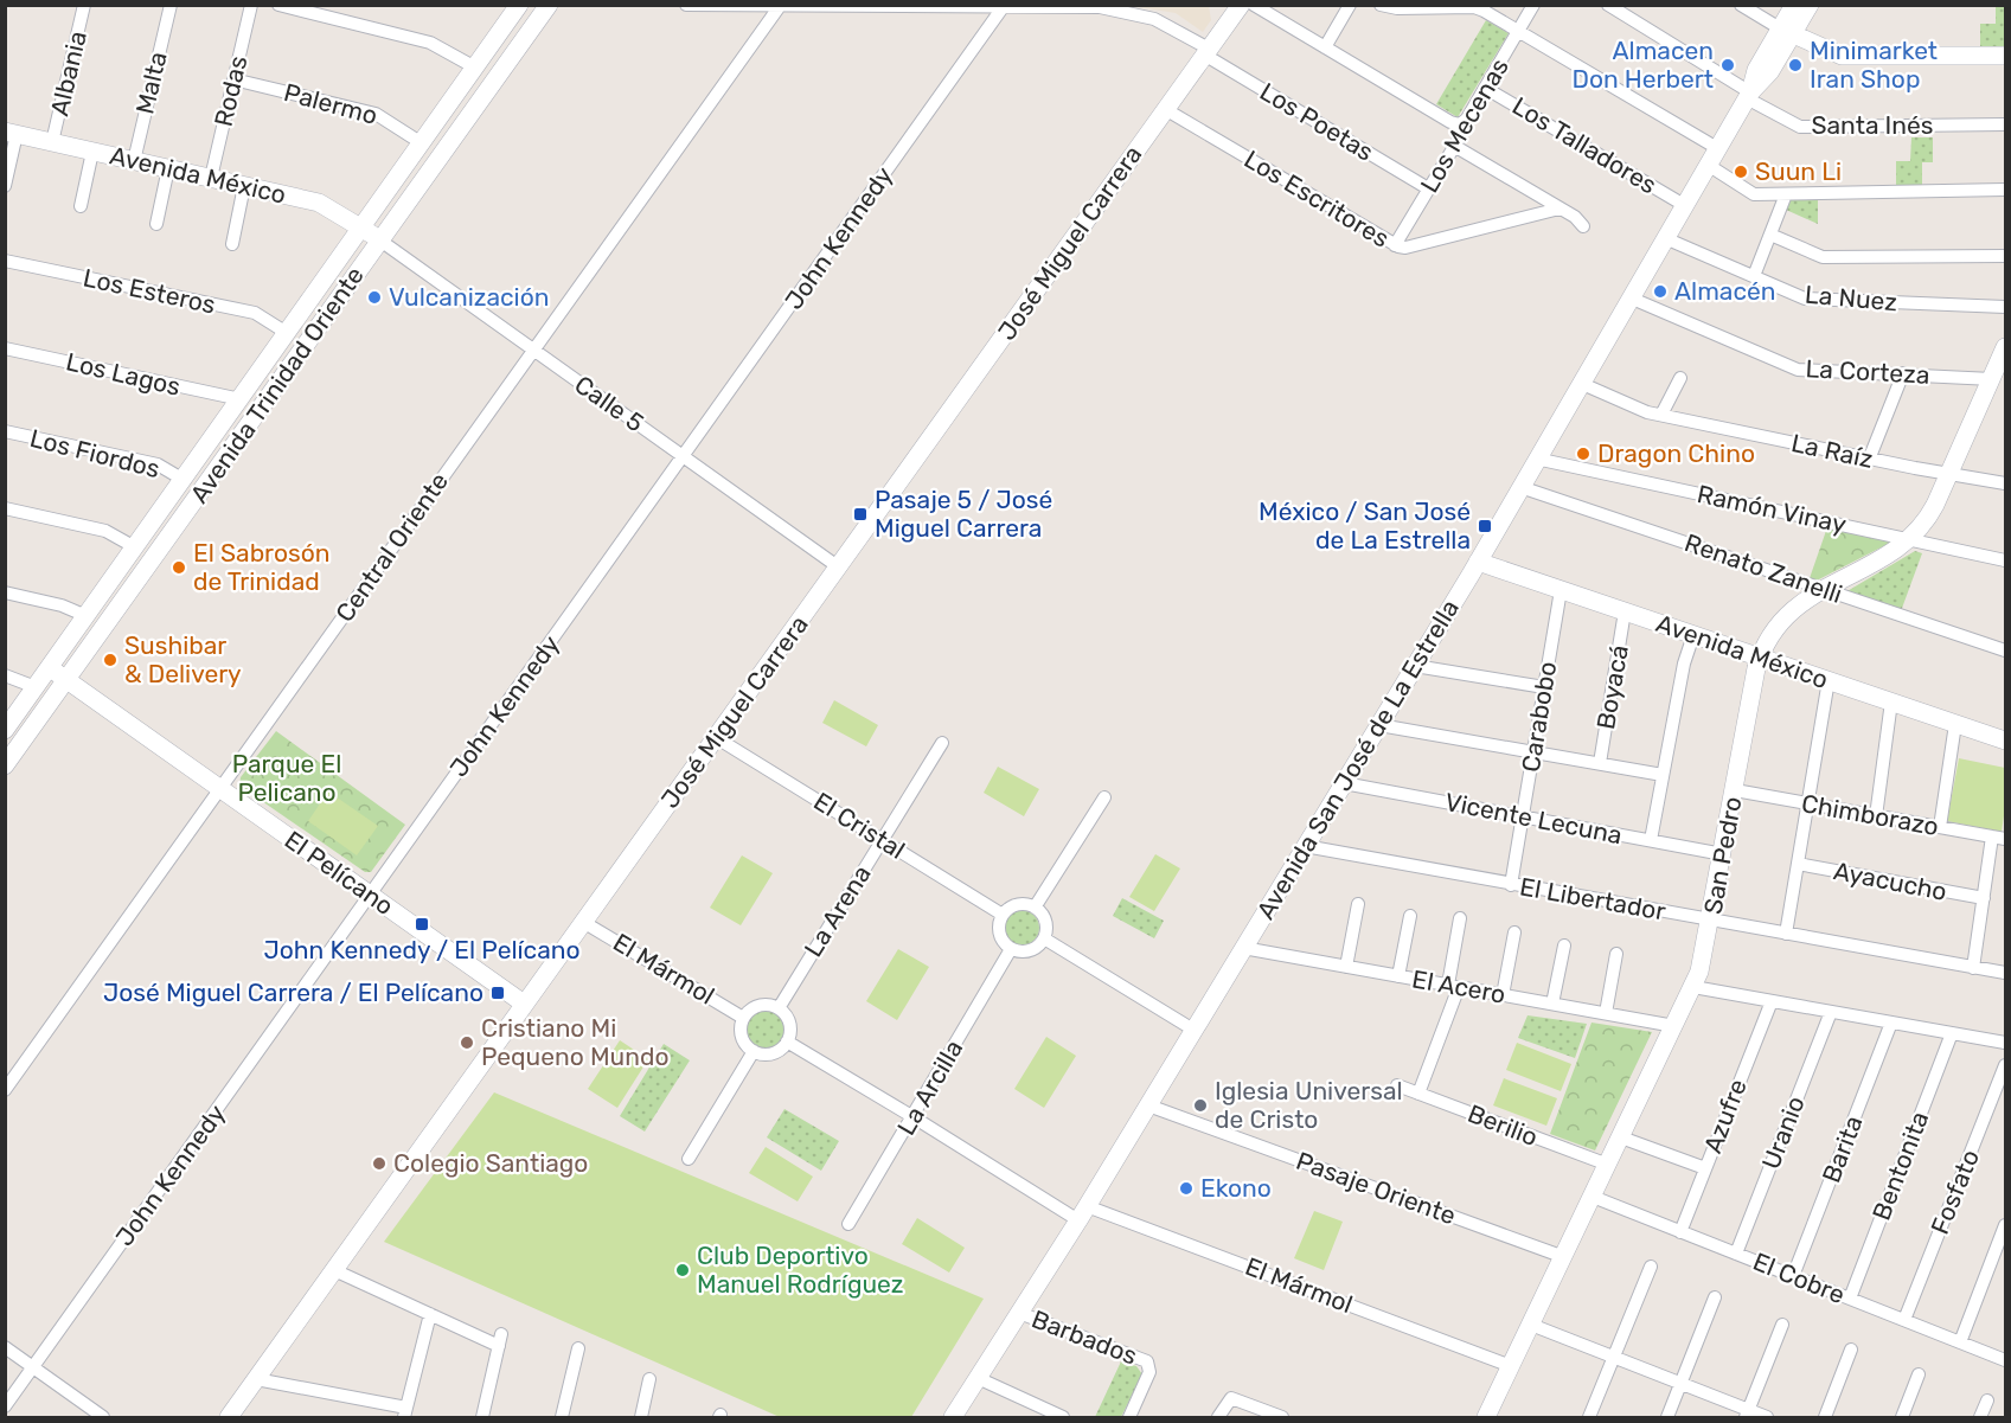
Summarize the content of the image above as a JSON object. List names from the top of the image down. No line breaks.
{"streets":{"street":["Albania","Malta","Rodas","Palermo","Los Poetas","Los Mecenas","Santa Inés","Los Talladores","Avenida México","Los Escritores","John Kennedy","José Miguel Carrera","Los Esteros","La Nuez","La Corteza","Los Lagos","Avenida Trinidad Oriente","Calle 5","La Raíz","Los Fiordos","Ramón Vinay","Central Oriente","Renato Zanelli","Boyacá","Carabobo","Avenida San José de La Estrella","Chimborazo","Vicente Lecuna","El Cristal","San Pedro","El Pelícano","Ayacucho","El Libertador","La Arena","El Mármol","El Acero","La Arcilla","Azufre","Berilio","Uranio","Barita","Bentonita","Pasaje Oriente","Fosfato","El Cobre","Barbados"]},"crossings":[["Albania","Avenida México"],["Malta","Avenida México"],["Rodas","Palermo"],["Rodas","Avenida México"],["Palermo","Avenida Trinidad Oriente"],["Los Poetas","Los Mecenas"],["Los Poetas","John Kennedy"],["Los Poetas","José Miguel Carrera"],["Los Poetas","Central Oriente"],["Los Mecenas","Los Talladores"],["Los Mecenas","Los Escritores"],["Santa Inés","Avenida San José de La Estrella"],["Los Talladores","Avenida San José de La Estrella"],["Avenida México","Avenida Trinidad Oriente"],["Avenida México","Calle 5"],["Avenida México","Boyacá"],["Avenida México","Carabobo"],["Avenida México","Avenida San José de La Estrella"],["Avenida México","San Pedro"],["Los Escritores","José Miguel Carrera"],["John Kennedy","Calle 5"],["John Kennedy","El Pelícano"],["José Miguel Carrera","Calle 5"],["José Miguel Carrera","El Cristal"],["José Miguel Carrera","El Pelícano"],["José Miguel Carrera","El Mármol"],["Los Esteros","Avenida Trinidad Oriente"],["La Nuez","Avenida San José de La Estrella"],["La Corteza","Avenida San José de La Estrella"],["La Corteza","San Pedro"],["Los Lagos","Avenida Trinidad Oriente"],["Avenida Trinidad Oriente","Calle 5"],["Avenida Trinidad Oriente","Los Fiordos"],["Avenida Trinidad Oriente","El Pelícano"],["Calle 5","Central Oriente"],["La Raíz","Avenida San José de La Estrella"],["La Raíz","San Pedro"],["Ramón Vinay","Avenida San José de La Estrella"],["Ramón Vinay","San Pedro"],["Central Oriente","El Pelícano"],["Renato Zanelli","Avenida San José de La Estrella"],["Renato Zanelli","San Pedro"],["Carabobo","Vicente Lecuna"],["Carabobo","El Libertador"],["Avenida San José de La Estrella","Vicente Lecuna"],["Avenida San José de La Estrella","El Libertador"],["Avenida San José de La Estrella","El Mármol"],["Avenida San José de La Estrella","El Acero"],["Avenida San José de La Estrella","Pasaje Oriente"],["Avenida San José de La Estrella","Barbados"],["Chimborazo","San Pedro"],["Vicente Lecuna","San Pedro"],["El Cristal","La Arena"],["El Cristal","La Arcilla"],["San Pedro","El Libertador"],["San Pedro","El Mármol"],["San Pedro","El Acero"],["San Pedro","Berilio"],["San Pedro","Pasaje Oriente"],["San Pedro","El Cobre"],["La Arena","El Mármol"],["El Mármol","La Arcilla"],["Azufre","El Cobre"],["Uranio","El Cobre"],["Barita","El Cobre"],["Bentonita","El Cobre"],["Fosfato","El Cobre"]],"parks":["Parque El Pelicano"],"places":{"other":["Almacen Don Herbert","Minimarket Iran Shop","Suun Li","Almacén","Vulcanización","Dragon Chino","El Sabrosón de Trinidad","Sushibar & Delivery","Cristiano Mi Pequeno Mundo","Iglesia Universal de Cristo","Colegio Santiago","Ekono","Club Deportivo Manuel Rodríguez"],"transit":["Pasaje 5 / José Miguel Carrera","México / San José de La Estrella","John Kennedy / El Pelícano","José Miguel Carrera / El Pelícano"]}}
